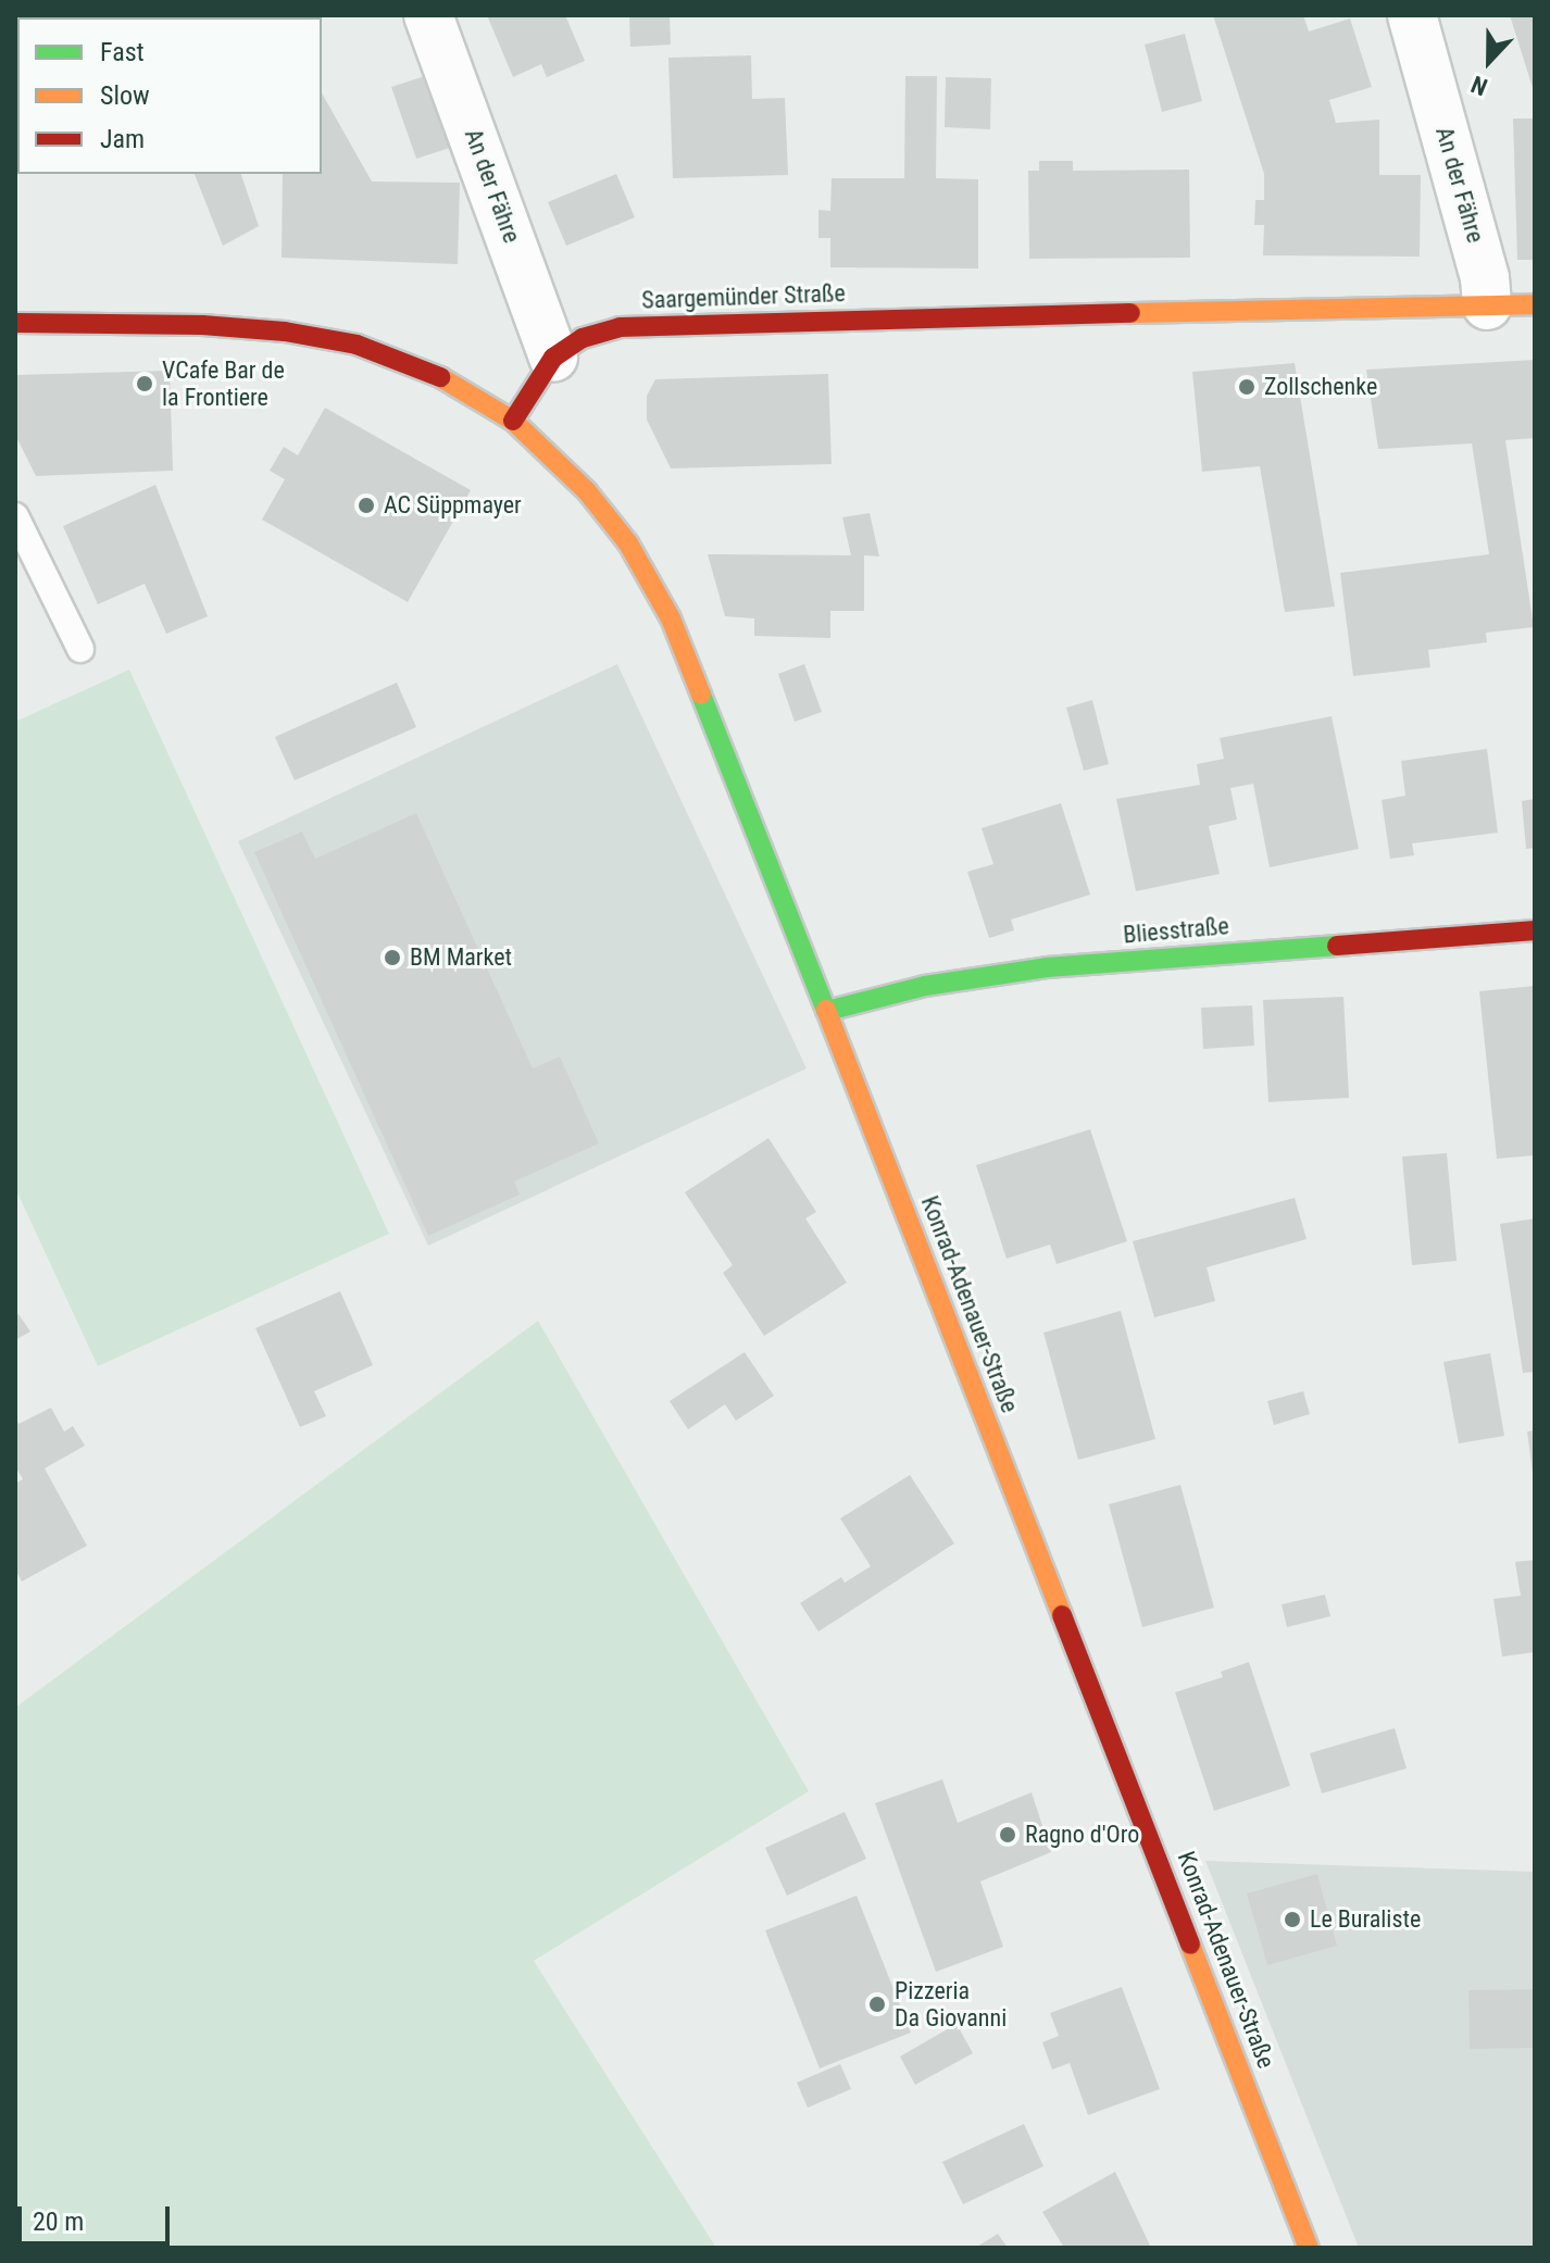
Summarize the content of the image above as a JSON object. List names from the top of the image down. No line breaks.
{"streets":{"main road":["Saargemünder Straße","Bliesstraße","Konrad-Adenauer-Straße"],"street":["An der Fähre"]},"crossings":[["An der Fähre","Saargemünder Straße"],["Saargemünder Straße","Konrad-Adenauer-Straße"],["Bliesstraße","Konrad-Adenauer-Straße"]],"places":["VCafe Bar de la Frontiere","Zollschenke","AC Süppmayer","BM Market","Ragno d'Oro","Le Buraliste","Pizzeria Da Giovanni"],"legend":["Fast","Slow","Jam"],"scale_bar":"20 m","north":"bottom"}
